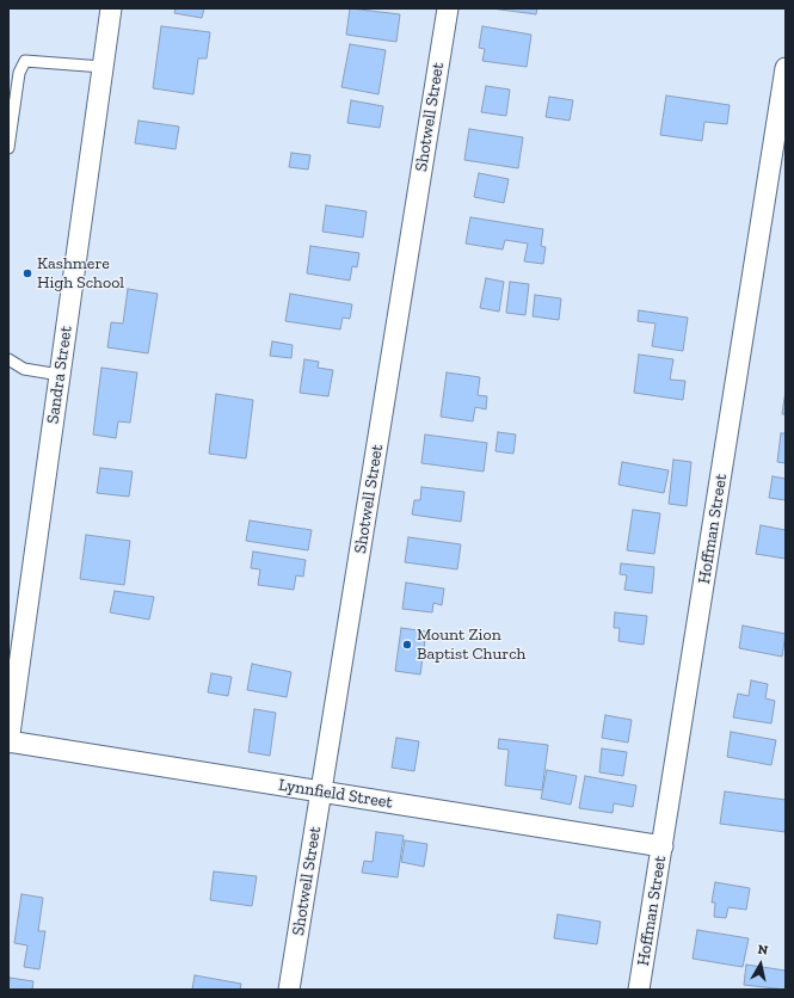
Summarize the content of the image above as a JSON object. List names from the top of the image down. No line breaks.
{"streets":{"street":["Shotwell Street","Sandra Street","Hoffman Street","Lynnfield Street"]},"crossings":[["Shotwell Street","Lynnfield Street"],["Sandra Street","Lynnfield Street"],["Hoffman Street","Lynnfield Street"]],"places":["Kashmere High School","Mount Zion Baptist Church"],"north":"top"}
